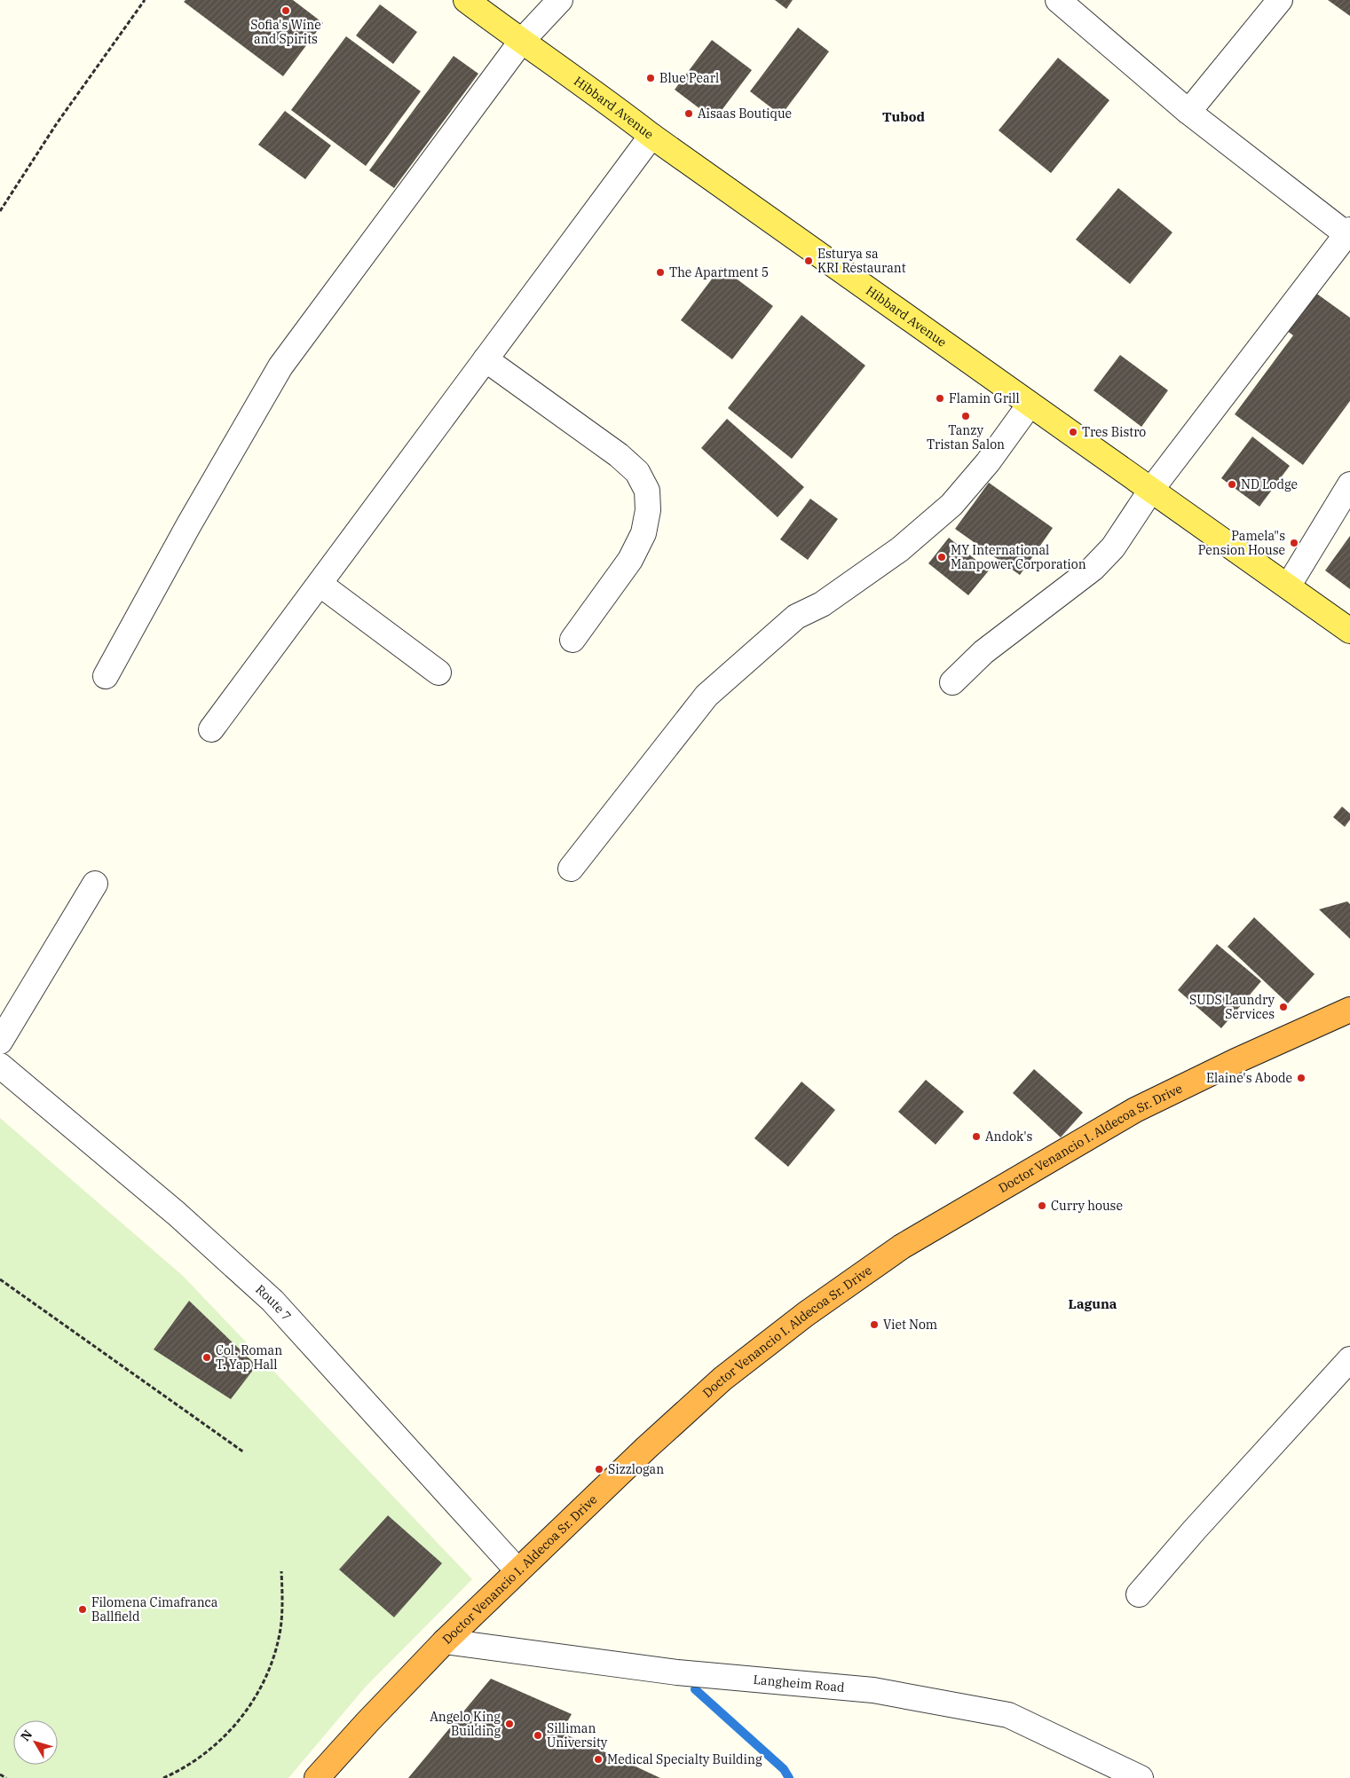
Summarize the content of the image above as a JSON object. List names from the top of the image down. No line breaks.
{"streets":{"highway":["Doctor Venancio I. Aldecoa Sr. Drive"],"main road":["Hibbard Avenue"],"street":["Route 7","Langheim Road"]},"crossings":[["Doctor Venancio I. Aldecoa Sr. Drive","Route 7"],["Doctor Venancio I. Aldecoa Sr. Drive","Langheim Road"]],"districts":["Tubod","Laguna"],"places":["Sofia's Wine and Spirits","Blue Pearl","Aisaas Boutique","Esturya sa KRI Restaurant","The Apartment 5","Flamin Grill","Tanzy Tristan Salon","Tres Bistro","ND Lodge","Pamela\"s Pension House","MY International Manpower Corporation","SUDS Laundry Services","Elaine's Abode","Andok's","Curry house","Viet Nom","Col. Roman T. Yap Hall","Sizzlogan","Filomena Cimafranca Ballfield","Angelo King Building","Silliman University","Medical Specialty Building"],"north":"top left"}
